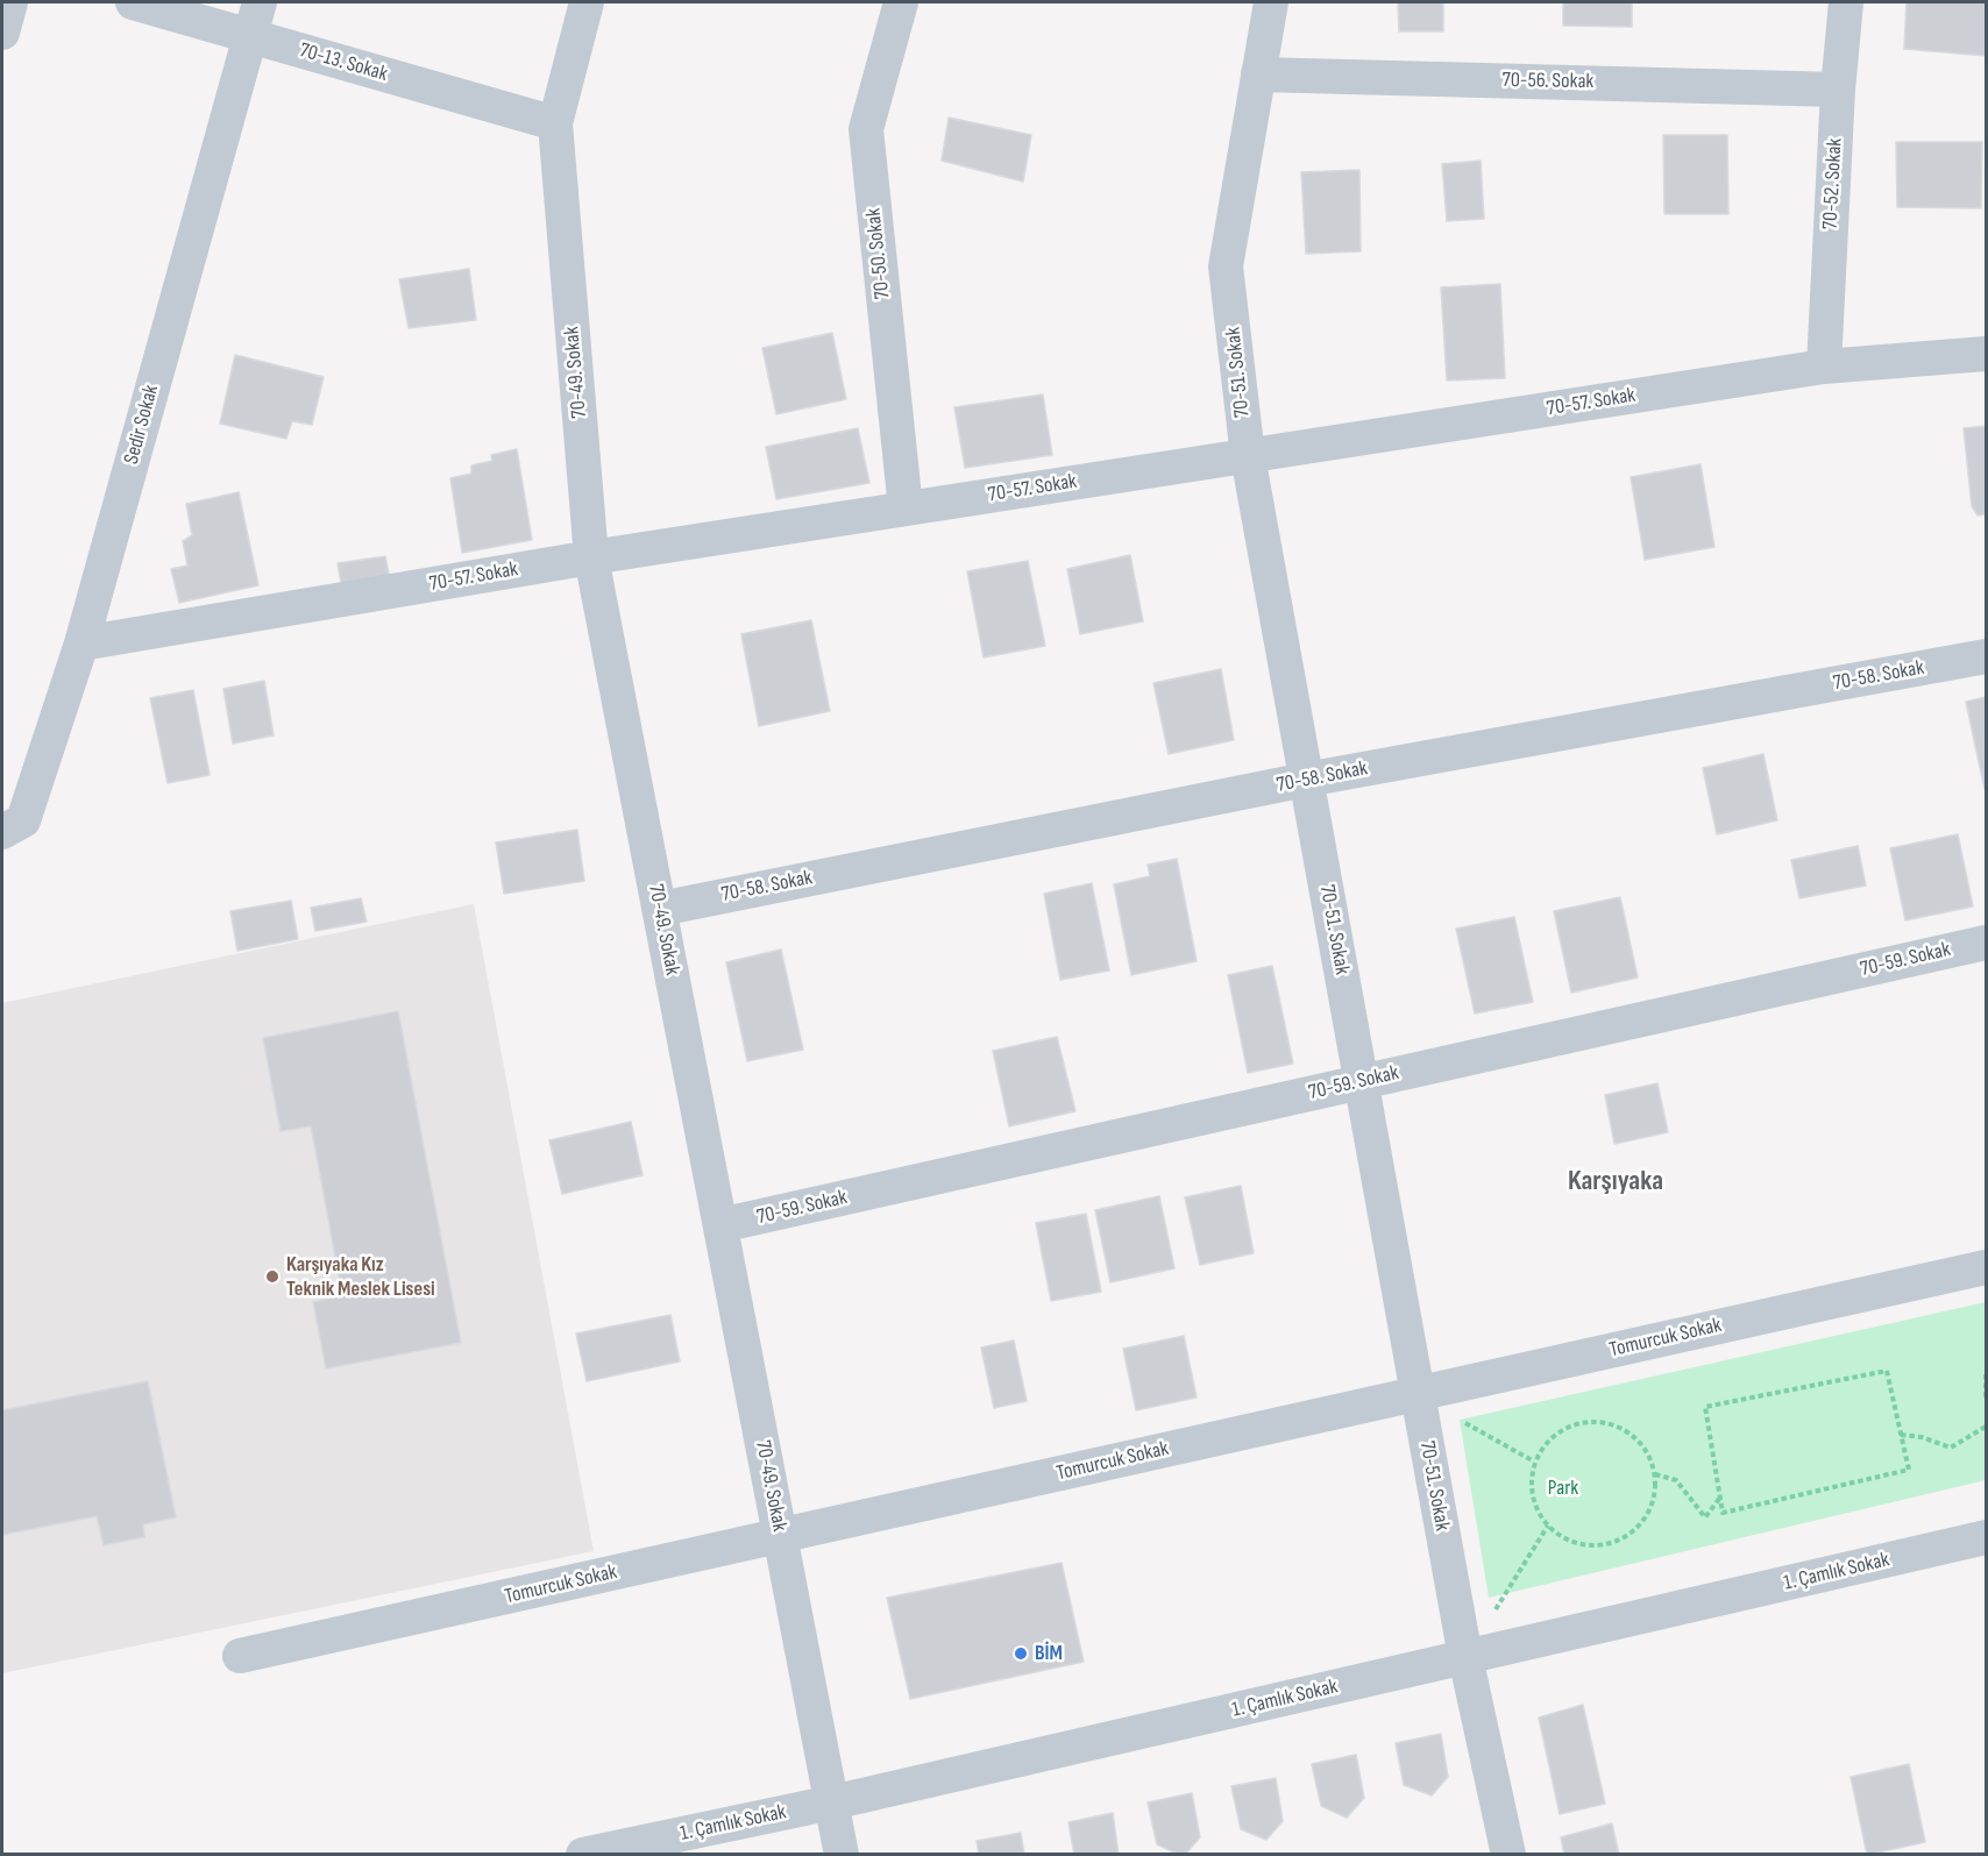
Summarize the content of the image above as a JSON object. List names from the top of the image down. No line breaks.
{"streets":{"street":["70-13. Sokak","70-56. Sokak","70-52. Sokak","70-50. Sokak","70-49. Sokak","70-51. Sokak","70-57. Sokak","Sedir Sokak","70-58. Sokak","70-59. Sokak","Tomurcuk Sokak","1. Çamlık Sokak"]},"crossings":[["70-13. Sokak","70-49. Sokak"],["70-13. Sokak","Sedir Sokak"],["70-56. Sokak","70-52. Sokak"],["70-56. Sokak","70-51. Sokak"],["70-52. Sokak","70-57. Sokak"],["70-50. Sokak","70-57. Sokak"],["70-49. Sokak","70-57. Sokak"],["70-49. Sokak","70-58. Sokak"],["70-49. Sokak","70-59. Sokak"],["70-49. Sokak","Tomurcuk Sokak"],["70-49. Sokak","1. Çamlık Sokak"],["70-51. Sokak","70-57. Sokak"],["70-51. Sokak","70-58. Sokak"],["70-51. Sokak","70-59. Sokak"],["70-51. Sokak","Tomurcuk Sokak"],["70-51. Sokak","1. Çamlık Sokak"],["70-57. Sokak","Sedir Sokak"]],"districts":["Karşıyaka"],"parks":["Park"],"places":["Karşıyaka Kız Teknik Meslek Lisesi","BİM"]}
